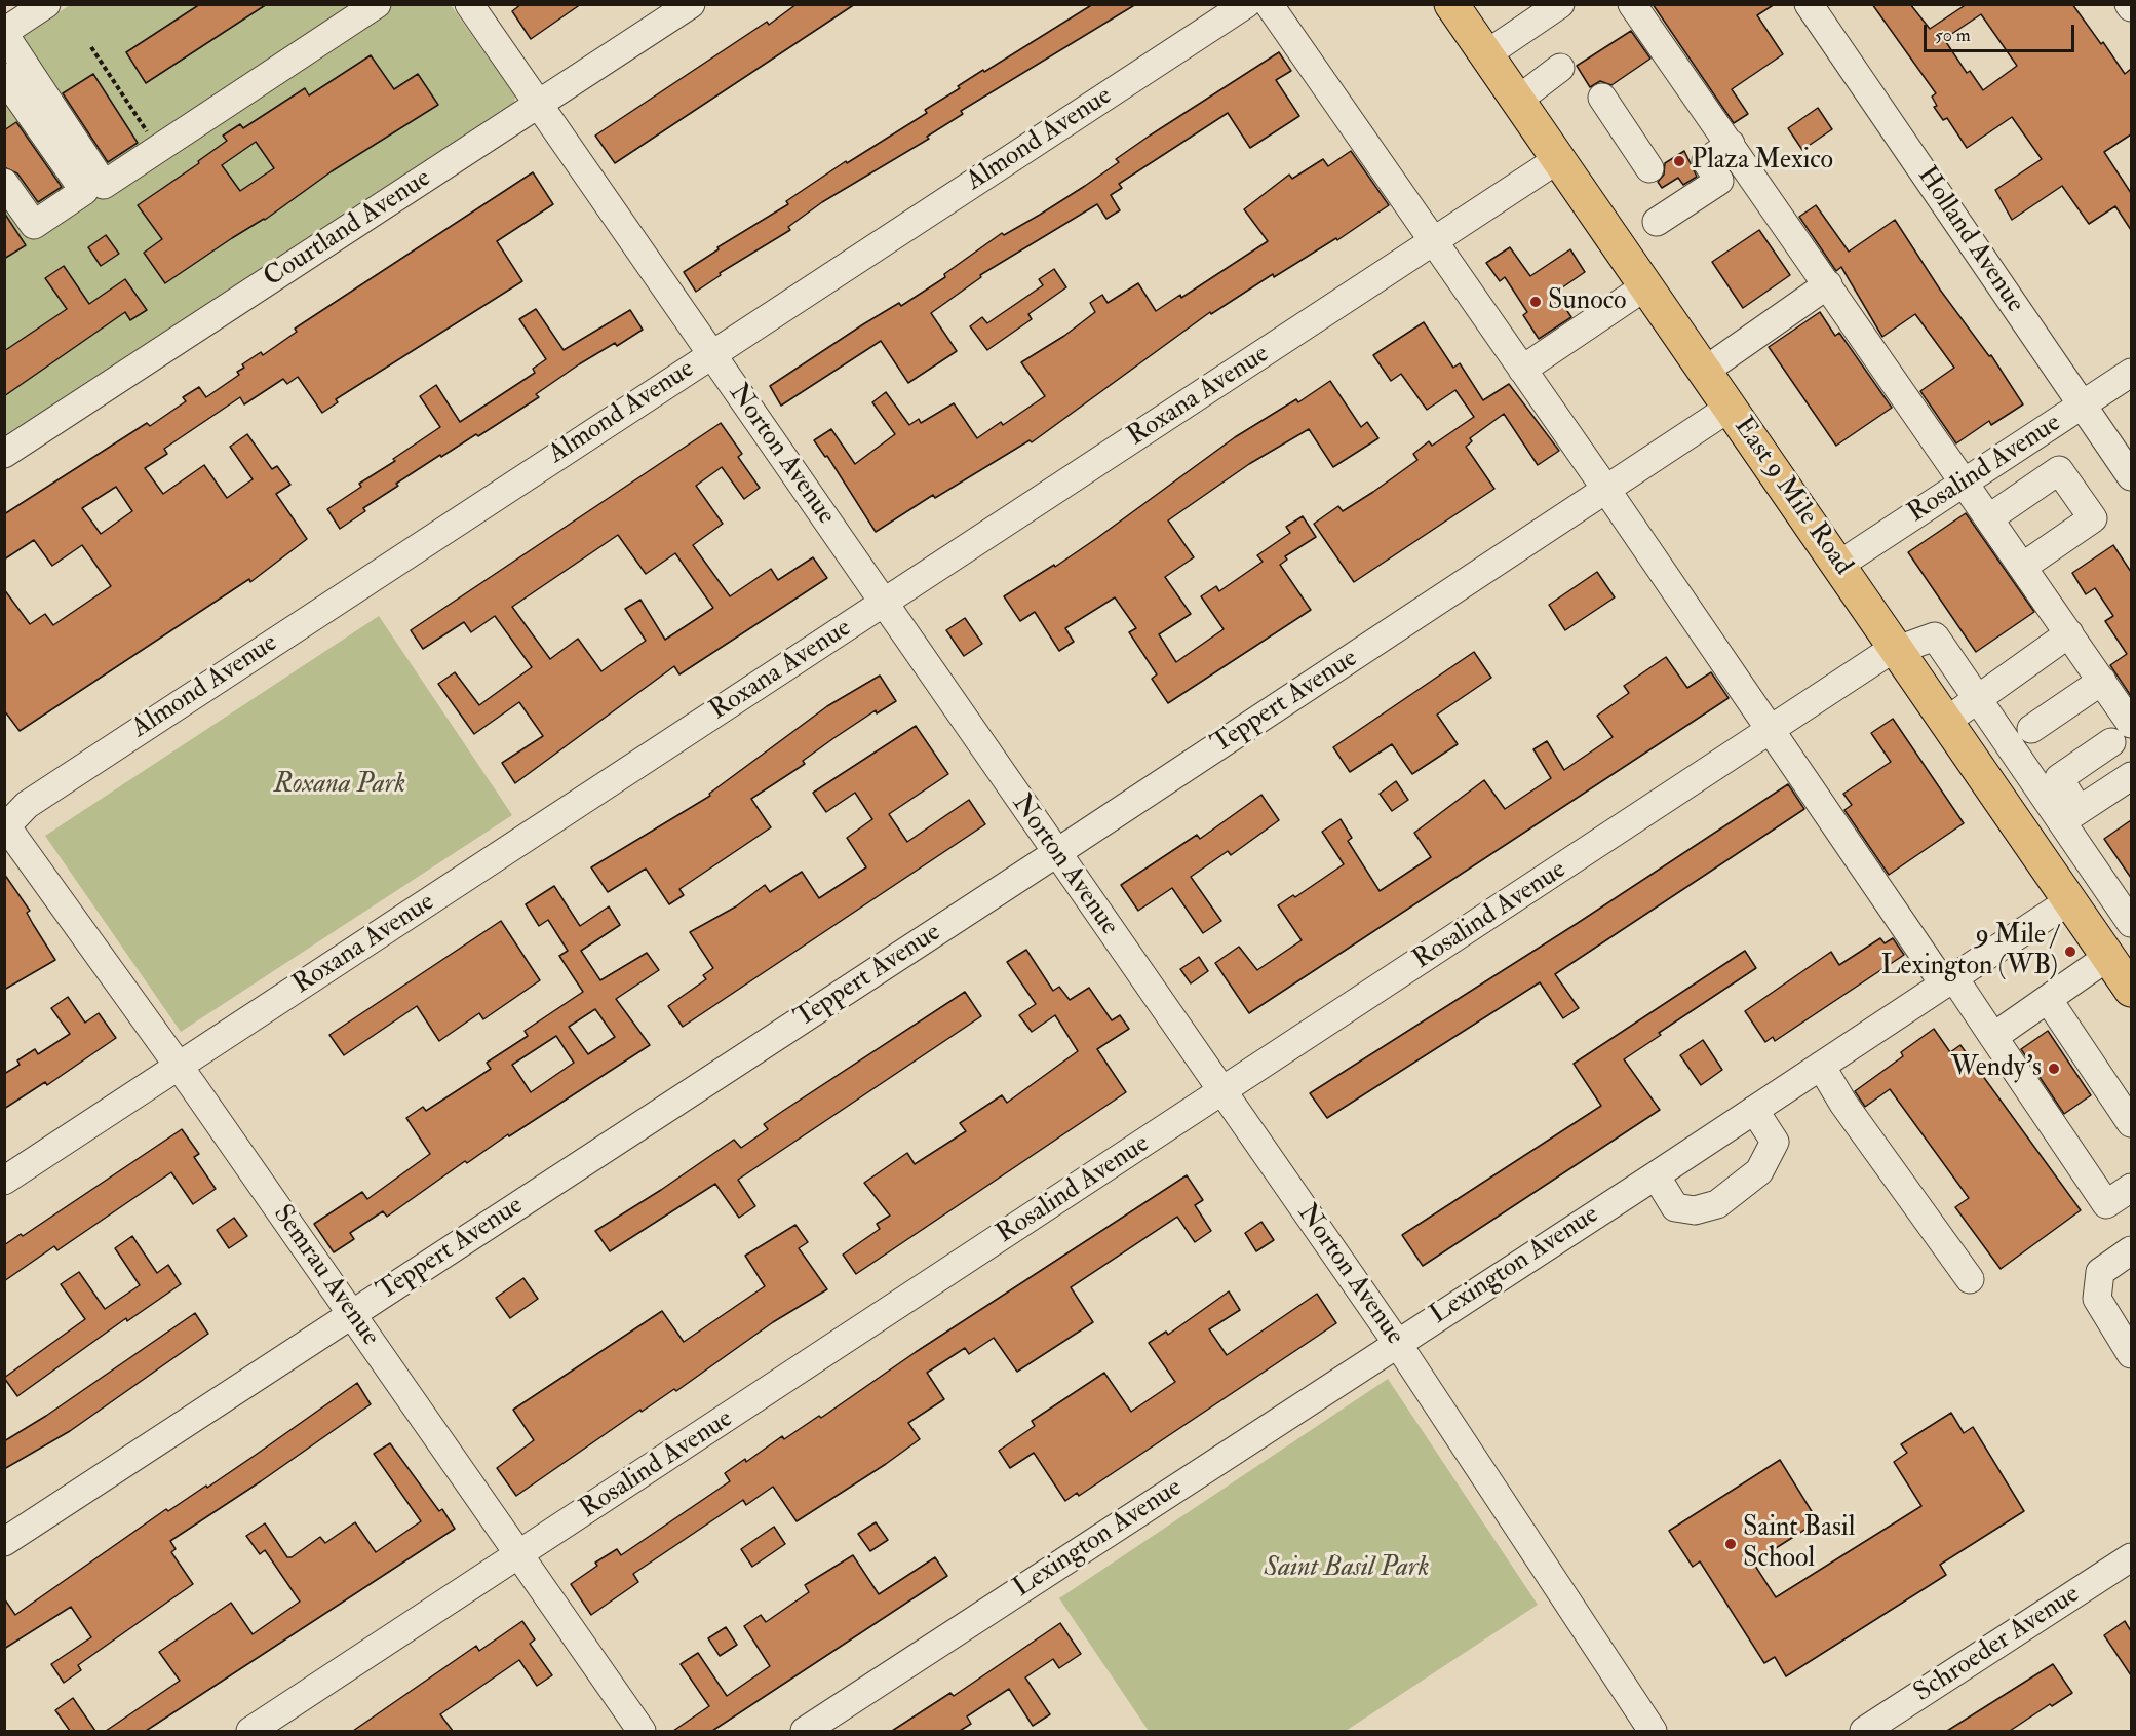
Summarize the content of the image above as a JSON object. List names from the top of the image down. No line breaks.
{"streets":{"main road":["East 9 Mile Road"],"street":["Almond Avenue","Courtland Avenue","Holland Avenue","Roxana Avenue","Norton Avenue","Rosalind Avenue","Teppert Avenue","Lexington Avenue","Semrau Avenue","Schroeder Avenue"]},"crossings":[["Almond Avenue","Norton Avenue"],["Almond Avenue","Semrau Avenue"],["Courtland Avenue","Norton Avenue"],["Holland Avenue","Rosalind Avenue"],["Roxana Avenue","Norton Avenue"],["Roxana Avenue","East 9 Mile Road"],["Roxana Avenue","Semrau Avenue"],["Norton Avenue","Rosalind Avenue"],["Norton Avenue","Teppert Avenue"],["Norton Avenue","Lexington Avenue"],["Rosalind Avenue","East 9 Mile Road"],["Rosalind Avenue","Semrau Avenue"],["East 9 Mile Road","Teppert Avenue"],["East 9 Mile Road","Lexington Avenue"],["Teppert Avenue","Semrau Avenue"]],"parks":["Roxana Park","Saint Basil Park"],"places":["Plaza Mexico","Sunoco","9 Mile / Lexington (WB)","Wendy's","Saint Basil School"],"scale_bar":"50 m"}
